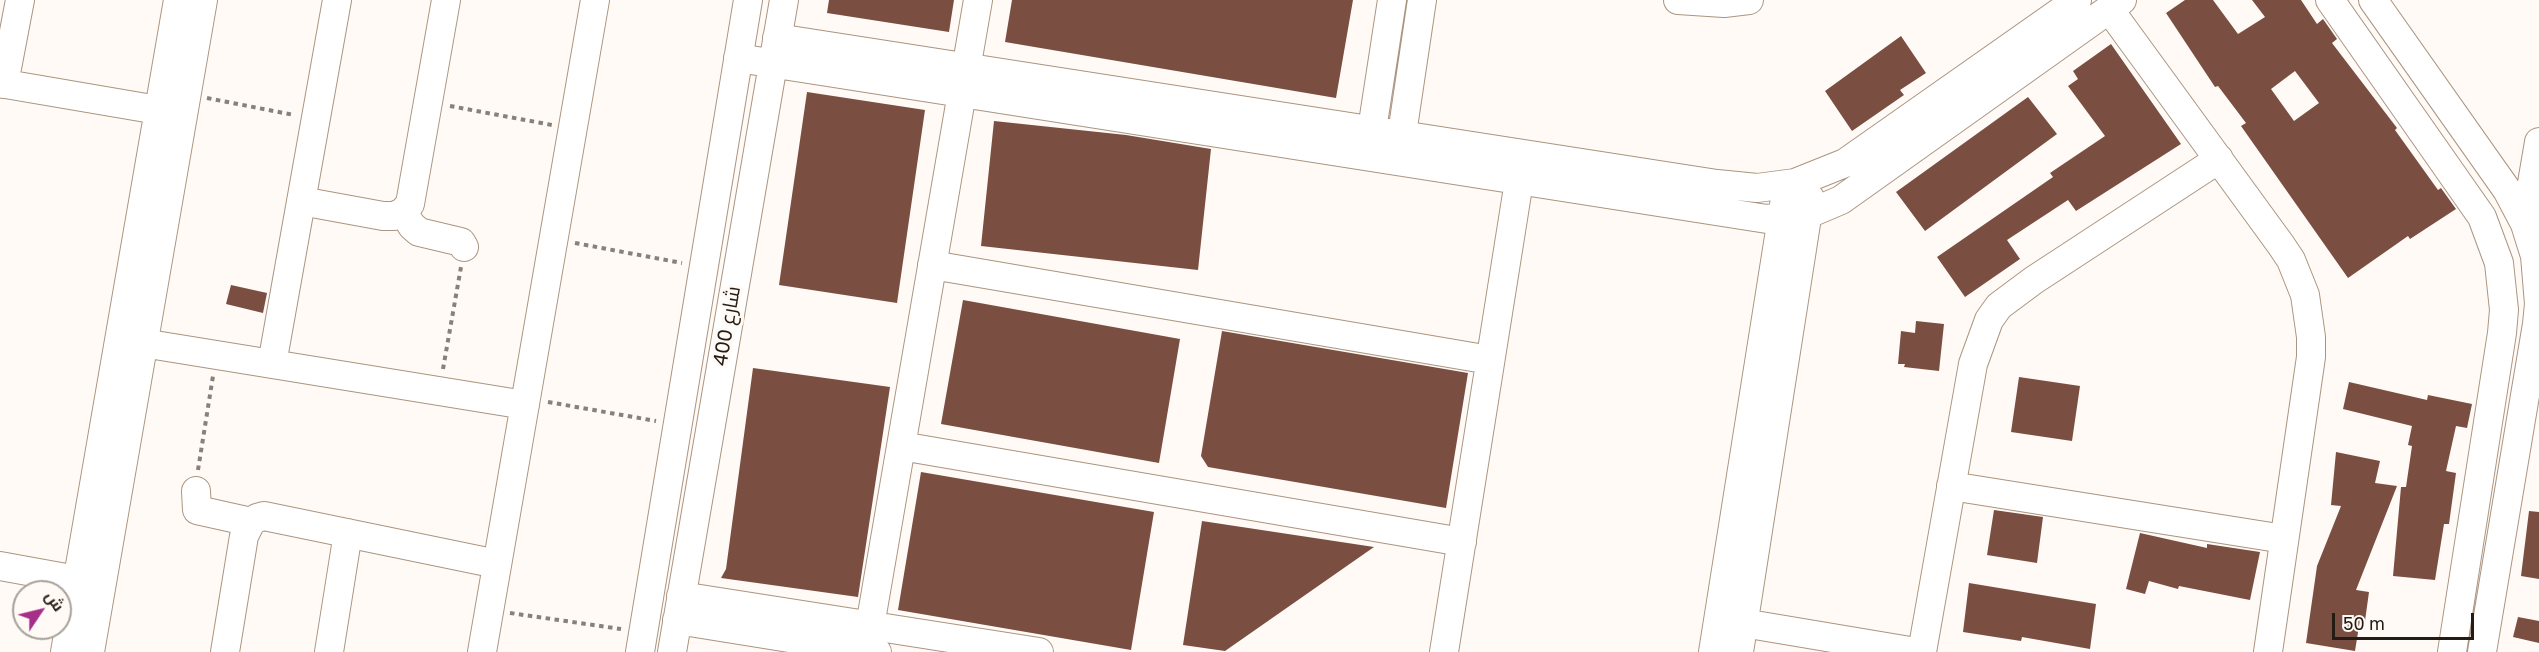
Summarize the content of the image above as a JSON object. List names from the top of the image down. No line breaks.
{"streets":{"street":["شارع 400"]},"scale_bar":"50 m","north":"top right"}
